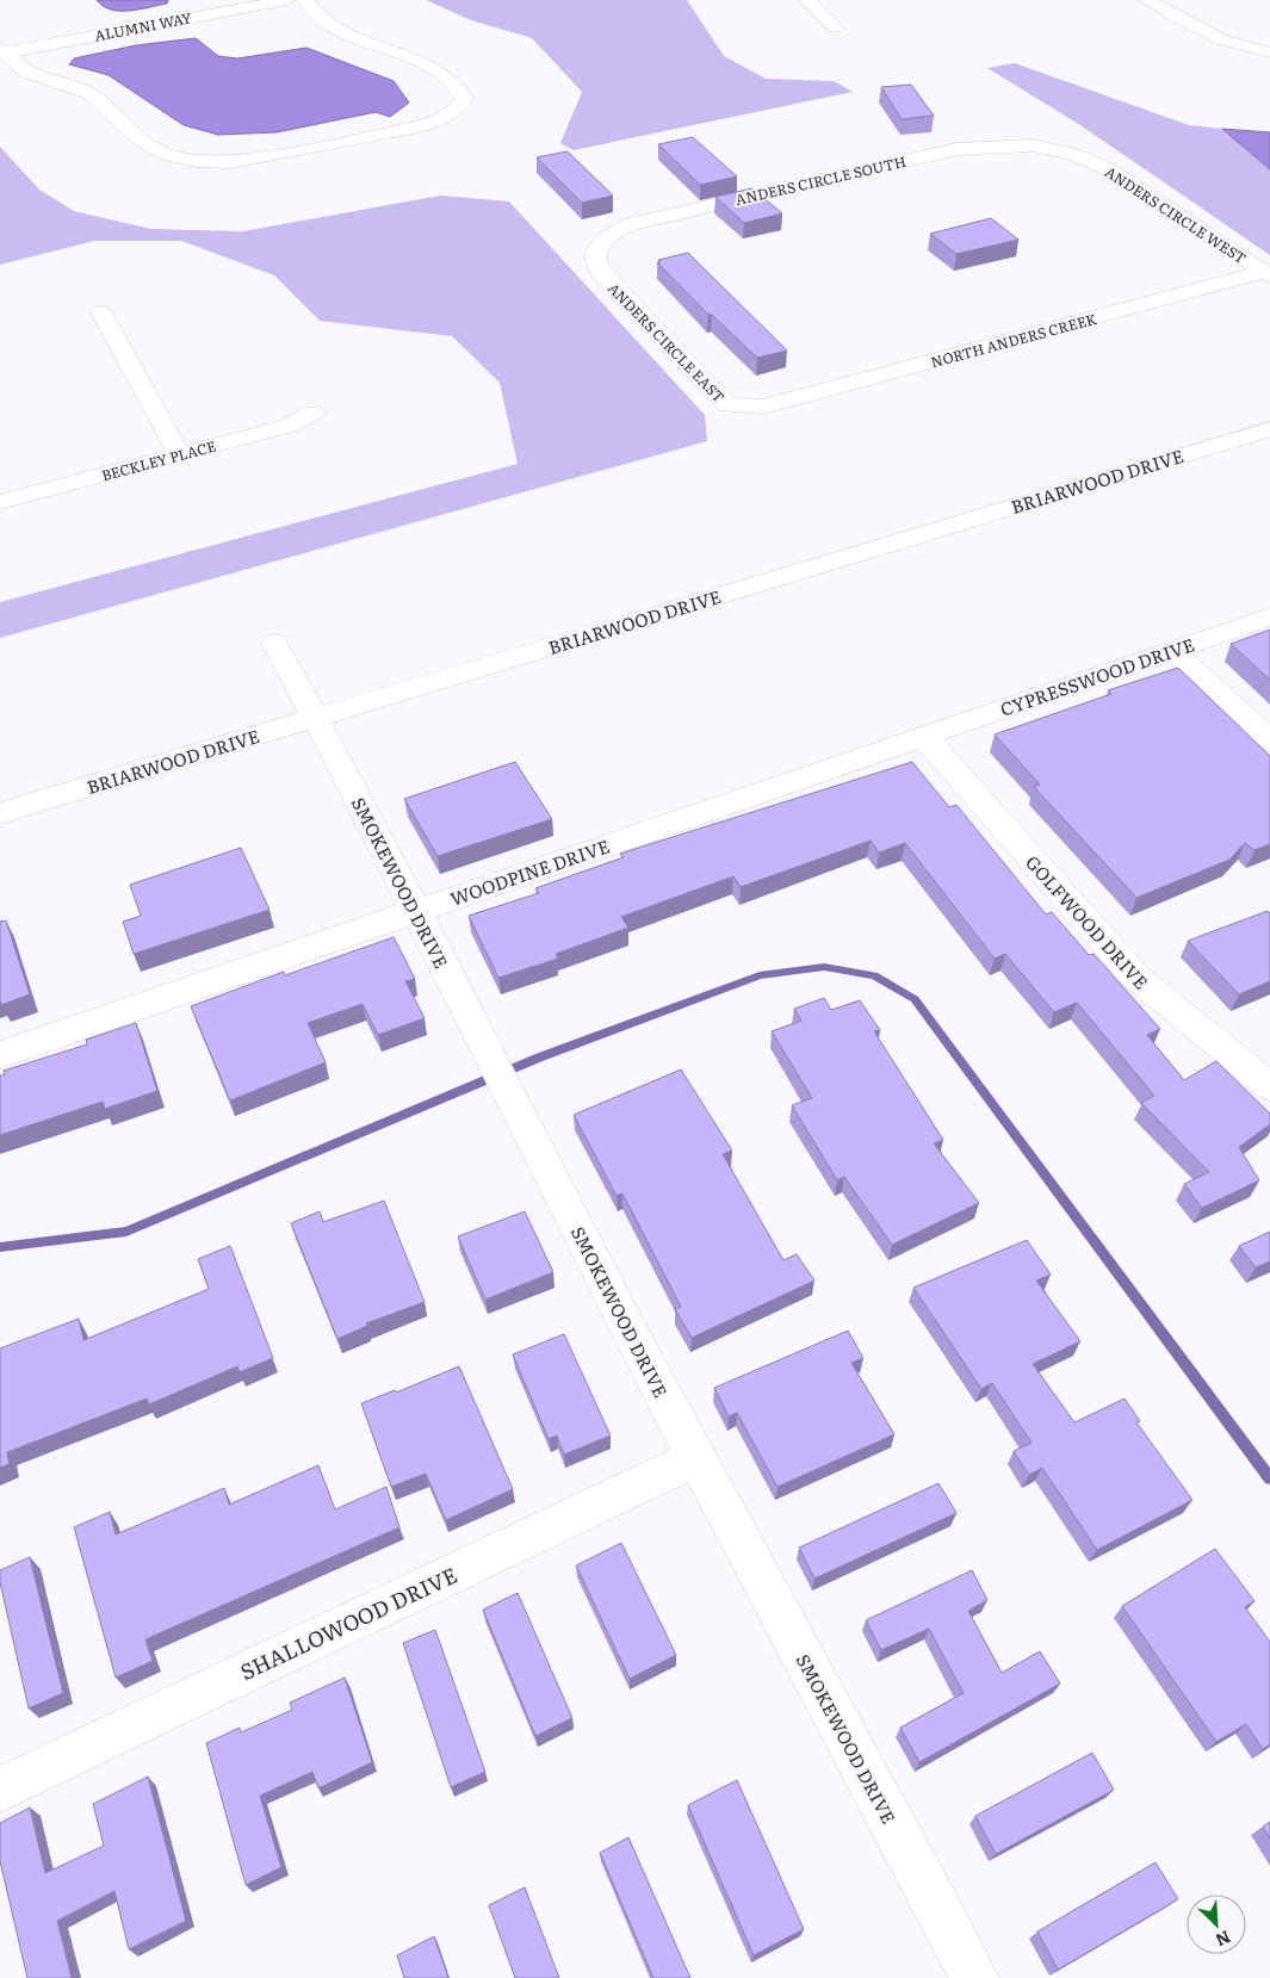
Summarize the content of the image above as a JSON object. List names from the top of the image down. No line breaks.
{"streets":{"street":["ALUMNI WAY","ANDERS CIRCLE SOUTH","ANDERS CIRCLE WEST","NORTH ANDERS CREEK","ANDERS CIRCLE EAST","BECKLEY PLACE","BRIARWOOD DRIVE","CYPRESSWOOD DRIVE","WOODPINE DRIVE","SMOKEWOOD DRIVE","GOLFWOOD DRIVE","SHALLOWOOD DRIVE"]},"crossings":[["ANDERS CIRCLE SOUTH","ANDERS CIRCLE WEST"],["ANDERS CIRCLE SOUTH","ANDERS CIRCLE EAST"],["ANDERS CIRCLE WEST","NORTH ANDERS CREEK"],["NORTH ANDERS CREEK","ANDERS CIRCLE EAST"],["BRIARWOOD DRIVE","SMOKEWOOD DRIVE"],["CYPRESSWOOD DRIVE","WOODPINE DRIVE"],["CYPRESSWOOD DRIVE","GOLFWOOD DRIVE"],["WOODPINE DRIVE","SMOKEWOOD DRIVE"],["WOODPINE DRIVE","GOLFWOOD DRIVE"],["SMOKEWOOD DRIVE","SHALLOWOOD DRIVE"]],"north":"bottom right"}
